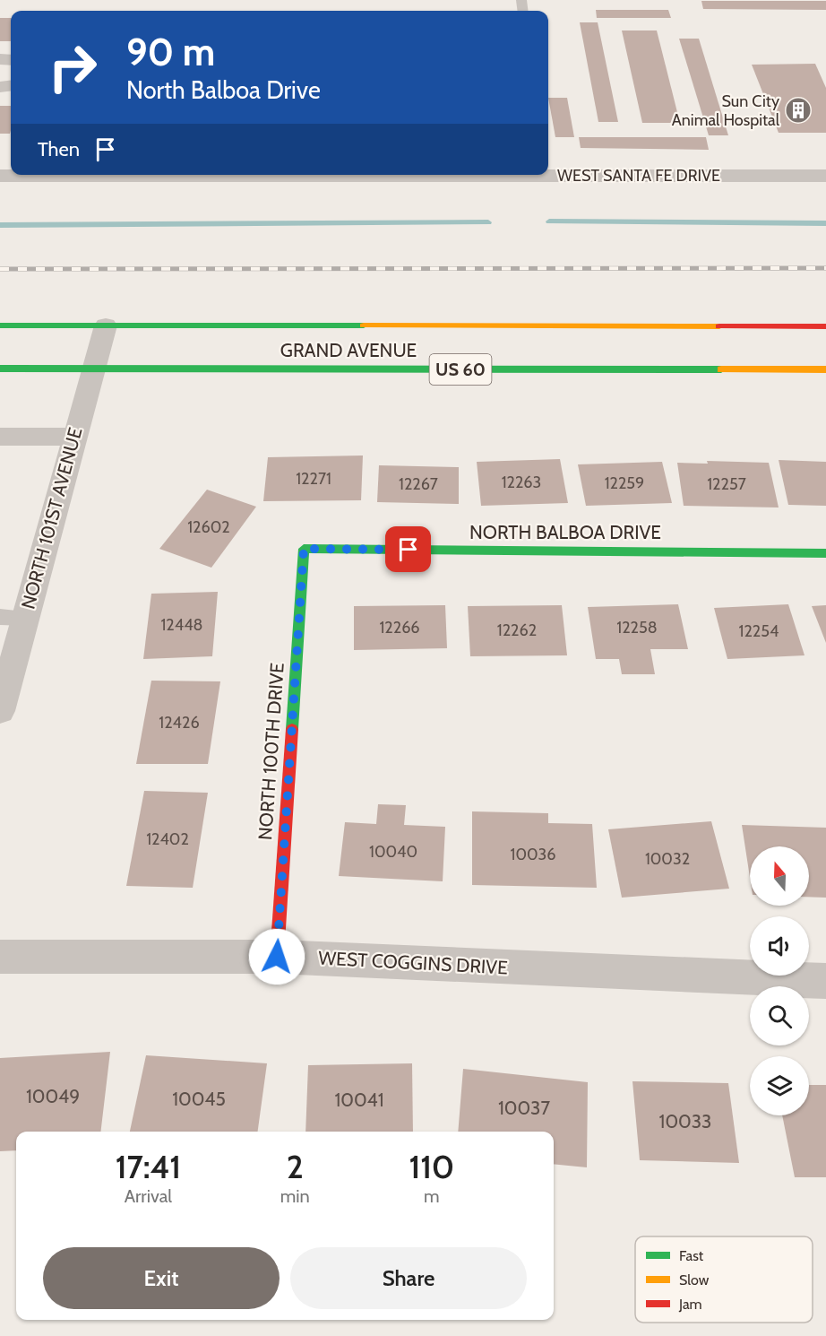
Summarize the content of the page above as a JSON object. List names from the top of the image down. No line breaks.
{"streets":{"main road":["GRAND AVENUE","US 60","NORTH BALBOA DRIVE","NORTH 100TH DRIVE"],"street":["WEST SANTA FE DRIVE","NORTH 101ST AVENUE","WEST COGGINS DRIVE"]},"crossings":[["GRAND AVENUE","NORTH 101ST AVENUE"],["NORTH BALBOA DRIVE","NORTH 100TH DRIVE"],["NORTH 100TH DRIVE","WEST COGGINS DRIVE"]],"places":{"building":["Sun City Animal Hospital"]},"house_numbers":["12271","12263","12259","12267","12257","12602","12448","12266","12258","12262","12254","12426","12402","10040","10036","10032","10049","10045","10041","10037","10033"],"legend":["Fast","Slow","Jam"],"north":"top","page":{"turn":["90 m","North Balboa Drive"],"then":"Then","eta":["17:41","Arrival","2","min","110","m"],"buttons":["Exit","Share"]}}
